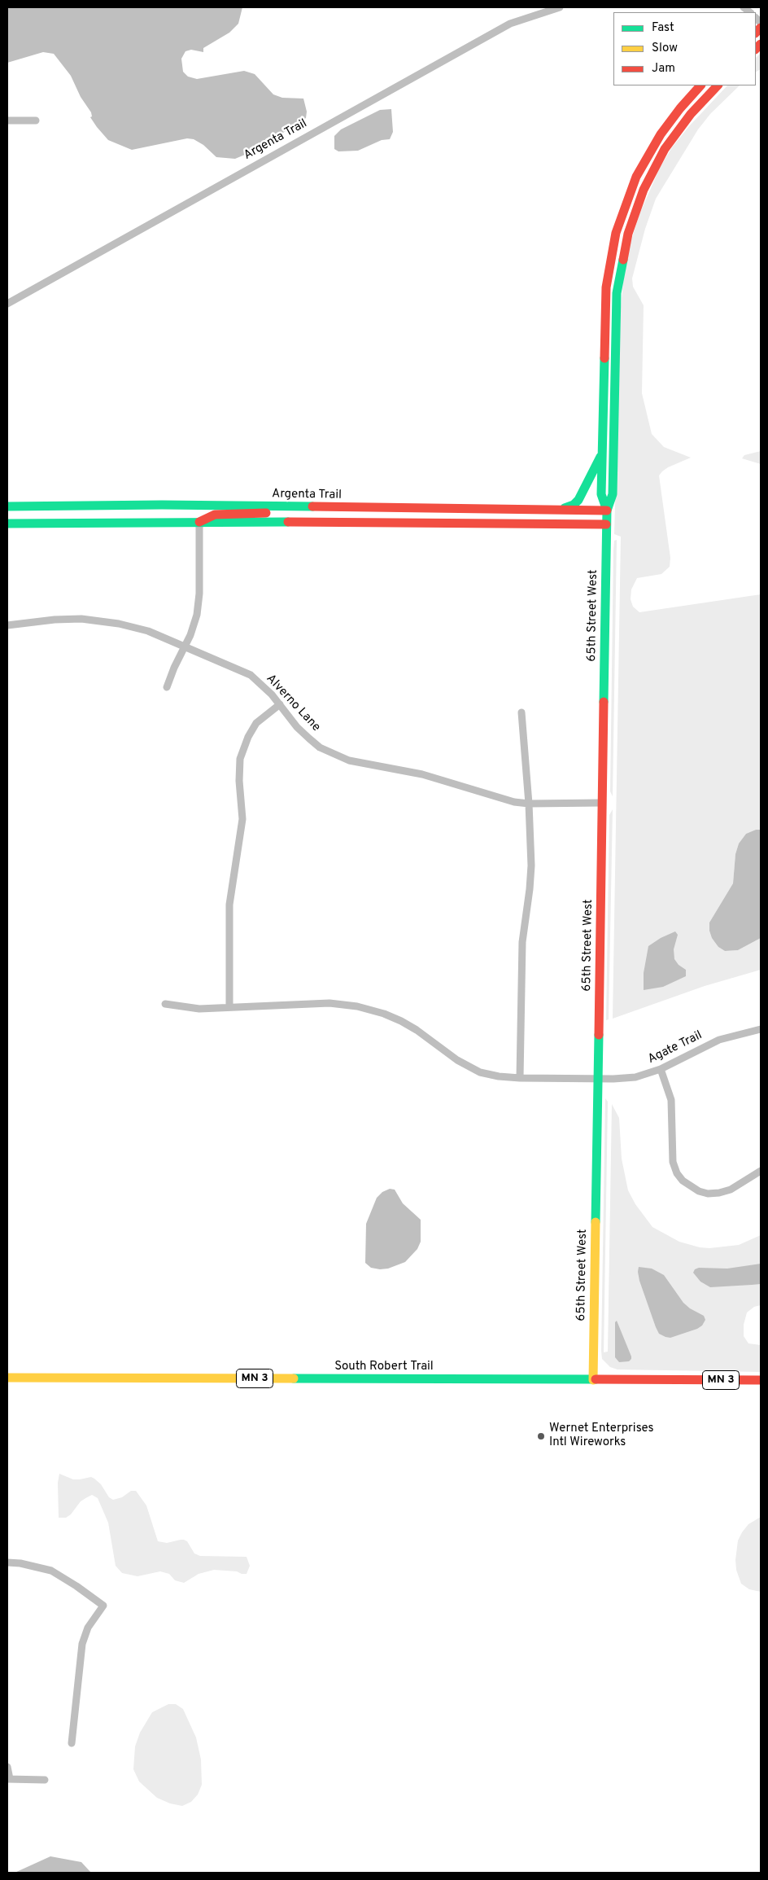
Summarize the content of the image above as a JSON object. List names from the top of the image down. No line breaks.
{"streets":{"street":["Argenta Trail","65th Street West","Alverno Lane","Agate Trail","South Robert Trail","MN 3"]},"crossings":[["Argenta Trail","65th Street West"],["65th Street West","Alverno Lane"],["65th Street West","Agate Trail"],["65th Street West","South Robert Trail"]],"places":["Wernet Enterprises Intl Wireworks"],"legend":["Fast","Slow","Jam"]}
